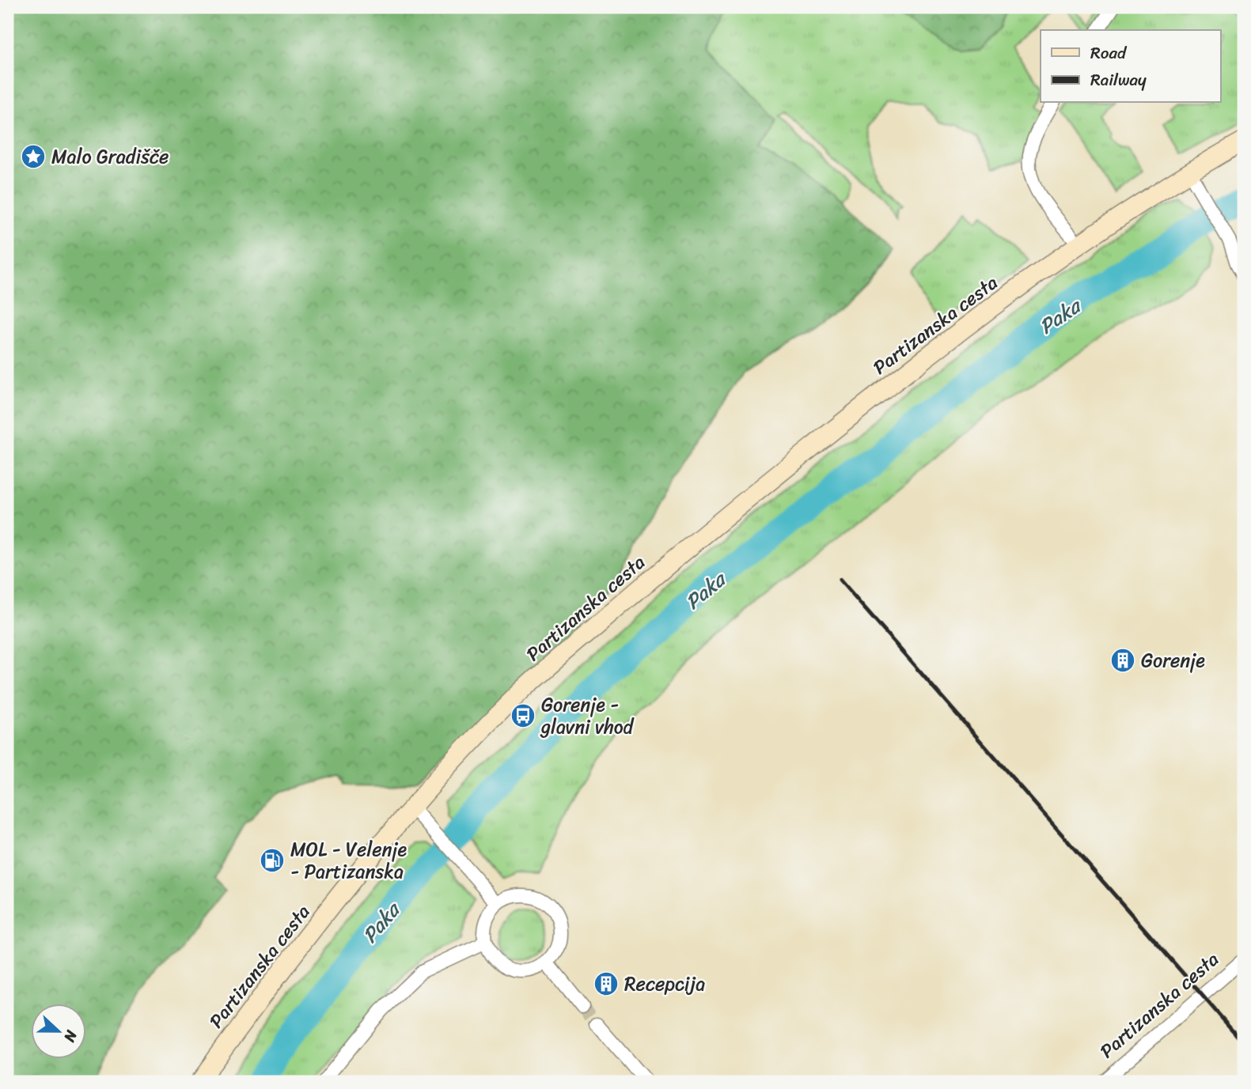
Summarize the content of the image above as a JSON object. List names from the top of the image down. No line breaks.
{"streets":{"main road":["Partizanska cesta"]},"water":["Paka"],"places":{"place":["Malo Gradišče"],"building":["Gorenje","Recepcija"],"bus stop":["Gorenje - glavni vhod"],"fuel station":["MOL - Velenje - Partizanska"]},"legend":["Road","Railway"],"north":"right"}
